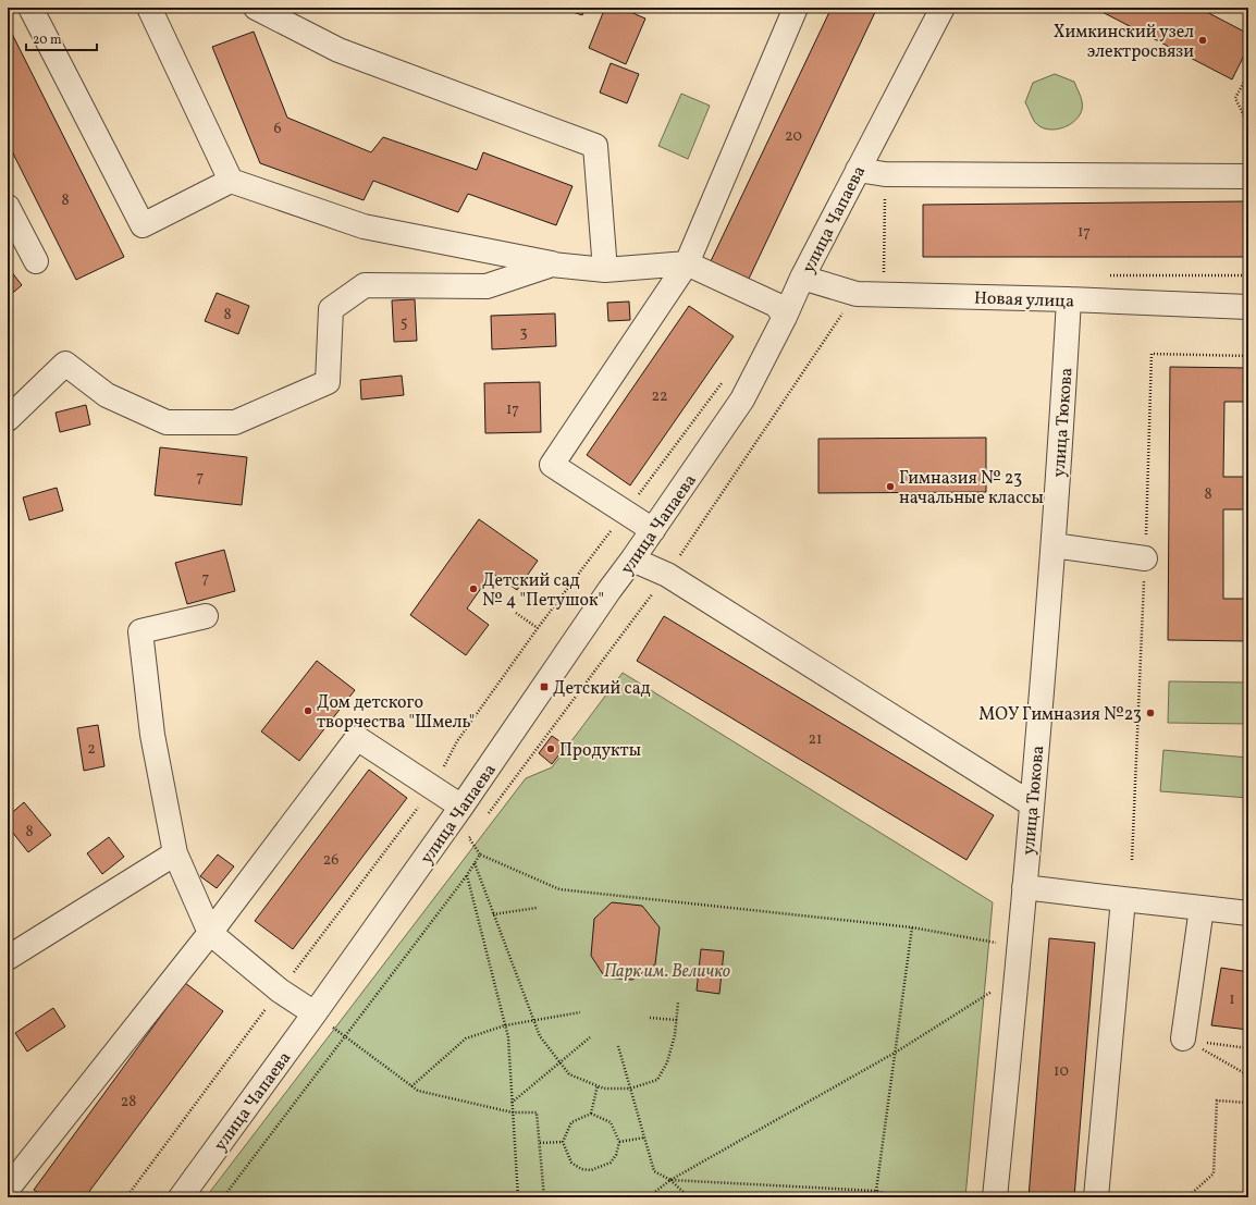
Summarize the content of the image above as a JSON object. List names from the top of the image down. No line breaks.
{"streets":{"street":["улица Чапаева","Новая улица","улица Тюкова"]},"crossings":[["улица Чапаева","Новая улица"],["Новая улица","улица Тюкова"]],"parks":["Парк им. Величко"],"places":{"other":["Химкинский узел электросвязи","Гимназия № 23 начальные классы","Детский сад № 4 \"Петушок\"","Дом детского творчества \"Шмель\"","МОУ Гимназия №23","Продукты"],"transit":["Детский сад"]},"house_numbers":["6","20","8","17","8","5","3","22","17","7","8","7","21","2","8","26","1","10","28"],"scale_bar":"20 m"}
